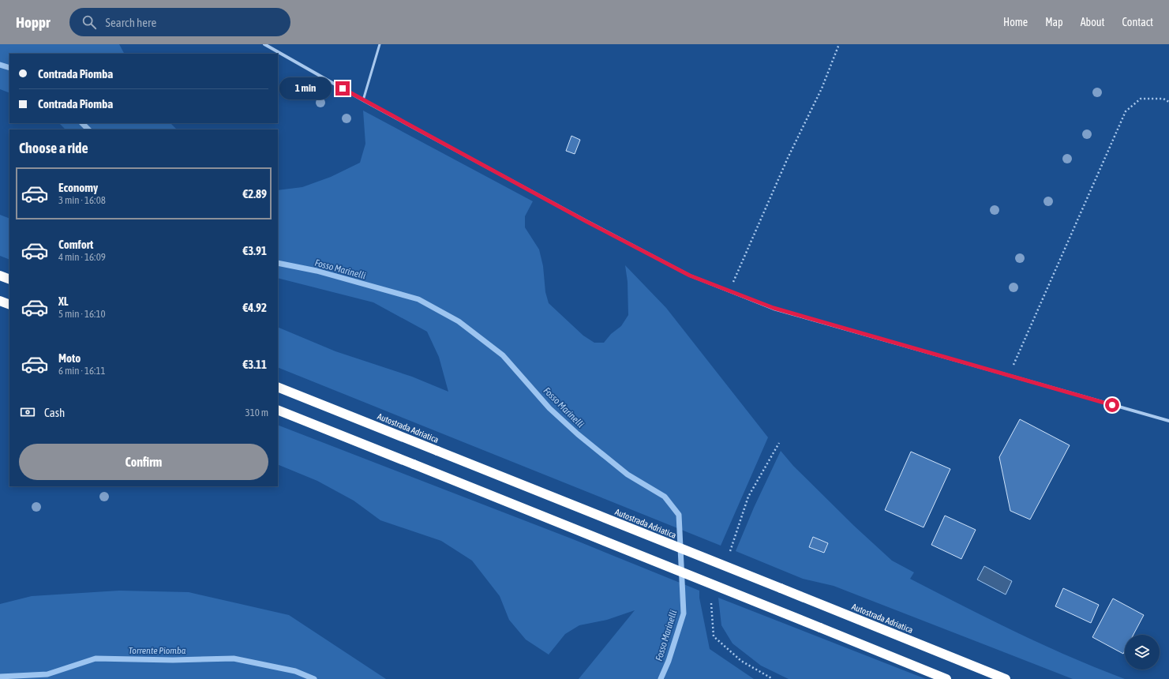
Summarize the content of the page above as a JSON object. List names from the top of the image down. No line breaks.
{"streets":{"highway":["Autostrada Adriatica"]},"water":["Fosso Marinelli","Torrente Piomba"],"page":{"header":"Hoppr","search":"Search here","nav":["Home","Map","About","Contact"],"banner":["Contrada Piomba","Contrada Piomba"],"bubble":"1 min","heading":"Choose a ride","list":[{"name":"Economy","note":"3 min · 16:08","value":"€2.89"},{"name":"Comfort","note":"4 min · 16:09","value":"€3.91"},{"name":"XL","note":"5 min · 16:10","value":"€4.92"},{"name":"Moto","note":"6 min · 16:11","value":"€3.11"}],"pay":["Cash","310 m"],"buttons":"Confirm"}}
